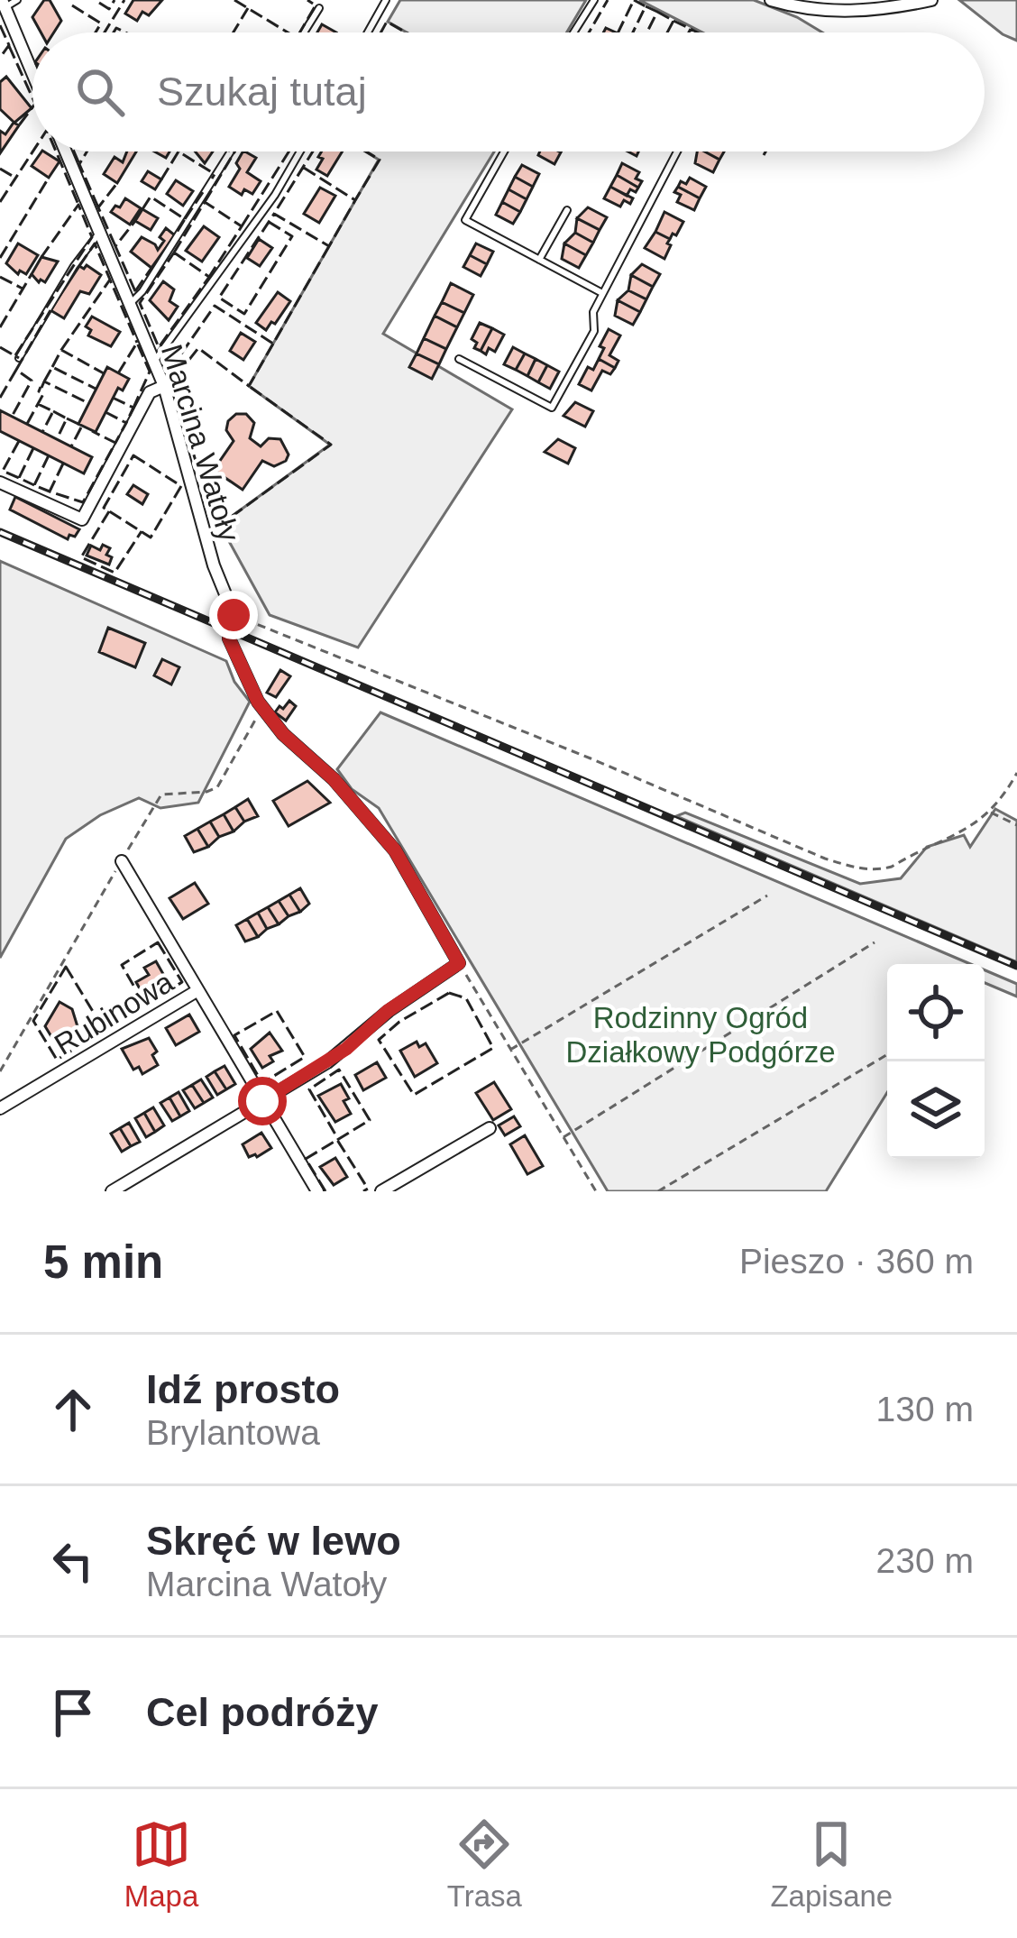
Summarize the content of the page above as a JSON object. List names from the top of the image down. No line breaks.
{"streets":{"street":["Marcina Watoły","Rubinowa"]},"parks":["Rodzinny Ogród Działkowy Podgórze"],"page":{"search":"Szukaj tutaj","heading":["5 min","Pieszo · 360 m"],"list":[["Idź prosto","Brylantowa","130 m"],["Skręć w lewo","Marcina Watoły","230 m"],"Cel podróży"],"nav":["Mapa","Trasa","Zapisane"]}}
